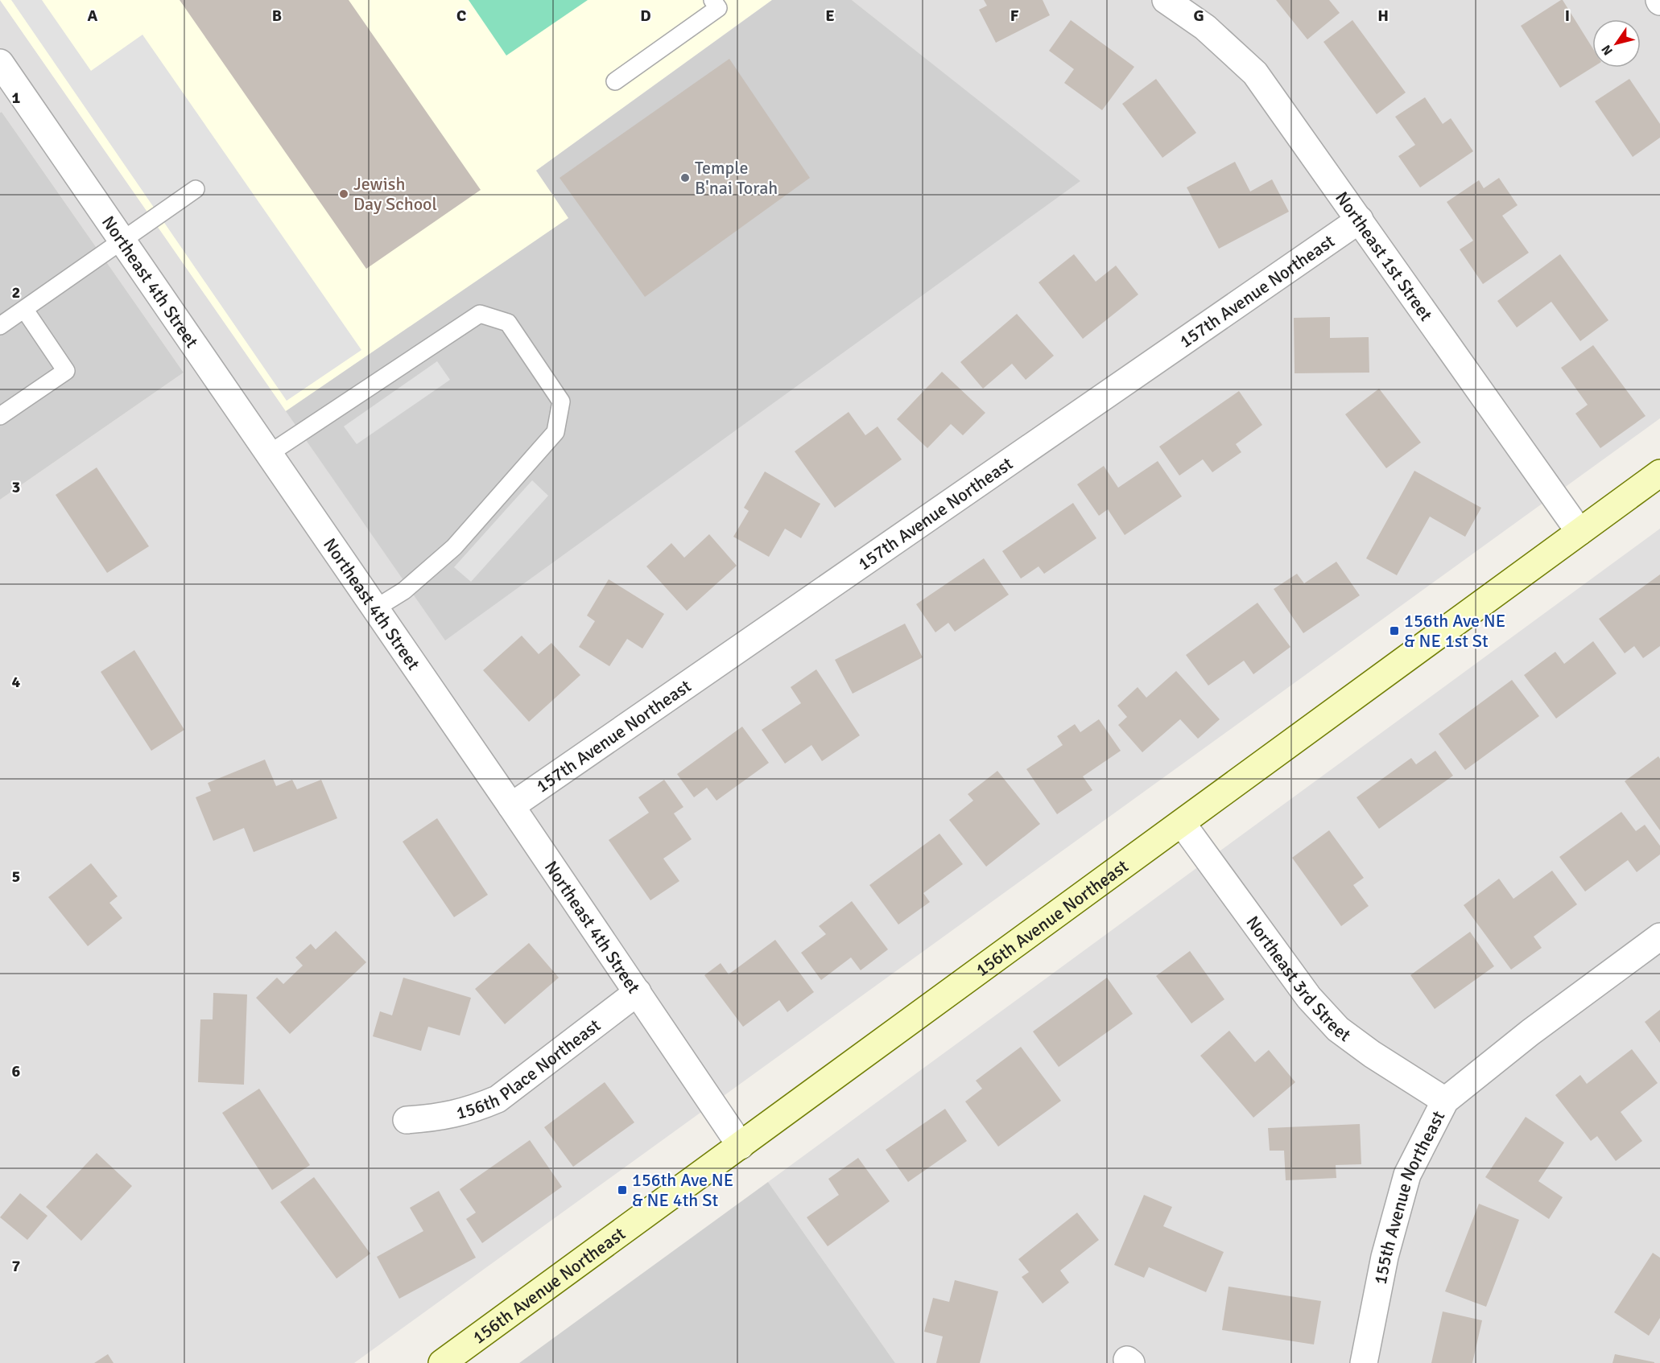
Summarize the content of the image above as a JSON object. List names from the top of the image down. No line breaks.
{"streets":{"street":["Northeast 1st Street","Northeast 4th Street","157th Avenue Northeast","156th Avenue Northeast","Northeast 3rd Street","156th Place Northeast","155th Avenue Northeast"]},"crossings":[["Northeast 1st Street","157th Avenue Northeast"],["Northeast 1st Street","156th Avenue Northeast"],["Northeast 4th Street","157th Avenue Northeast"],["Northeast 4th Street","156th Avenue Northeast"],["Northeast 4th Street","156th Place Northeast"],["156th Avenue Northeast","Northeast 3rd Street"],["Northeast 3rd Street","155th Avenue Northeast"]],"places":{"other":["Temple B'nai Torah","Jewish Day School"],"transit":["156th Ave NE & NE 1st St","156th Ave NE & NE 4th St"]},"north":"bottom left","grid":{"columns":["A","B","C","D","E","F","G","H","I"],"rows":["1","2","3","4","5","6","7"]}}
